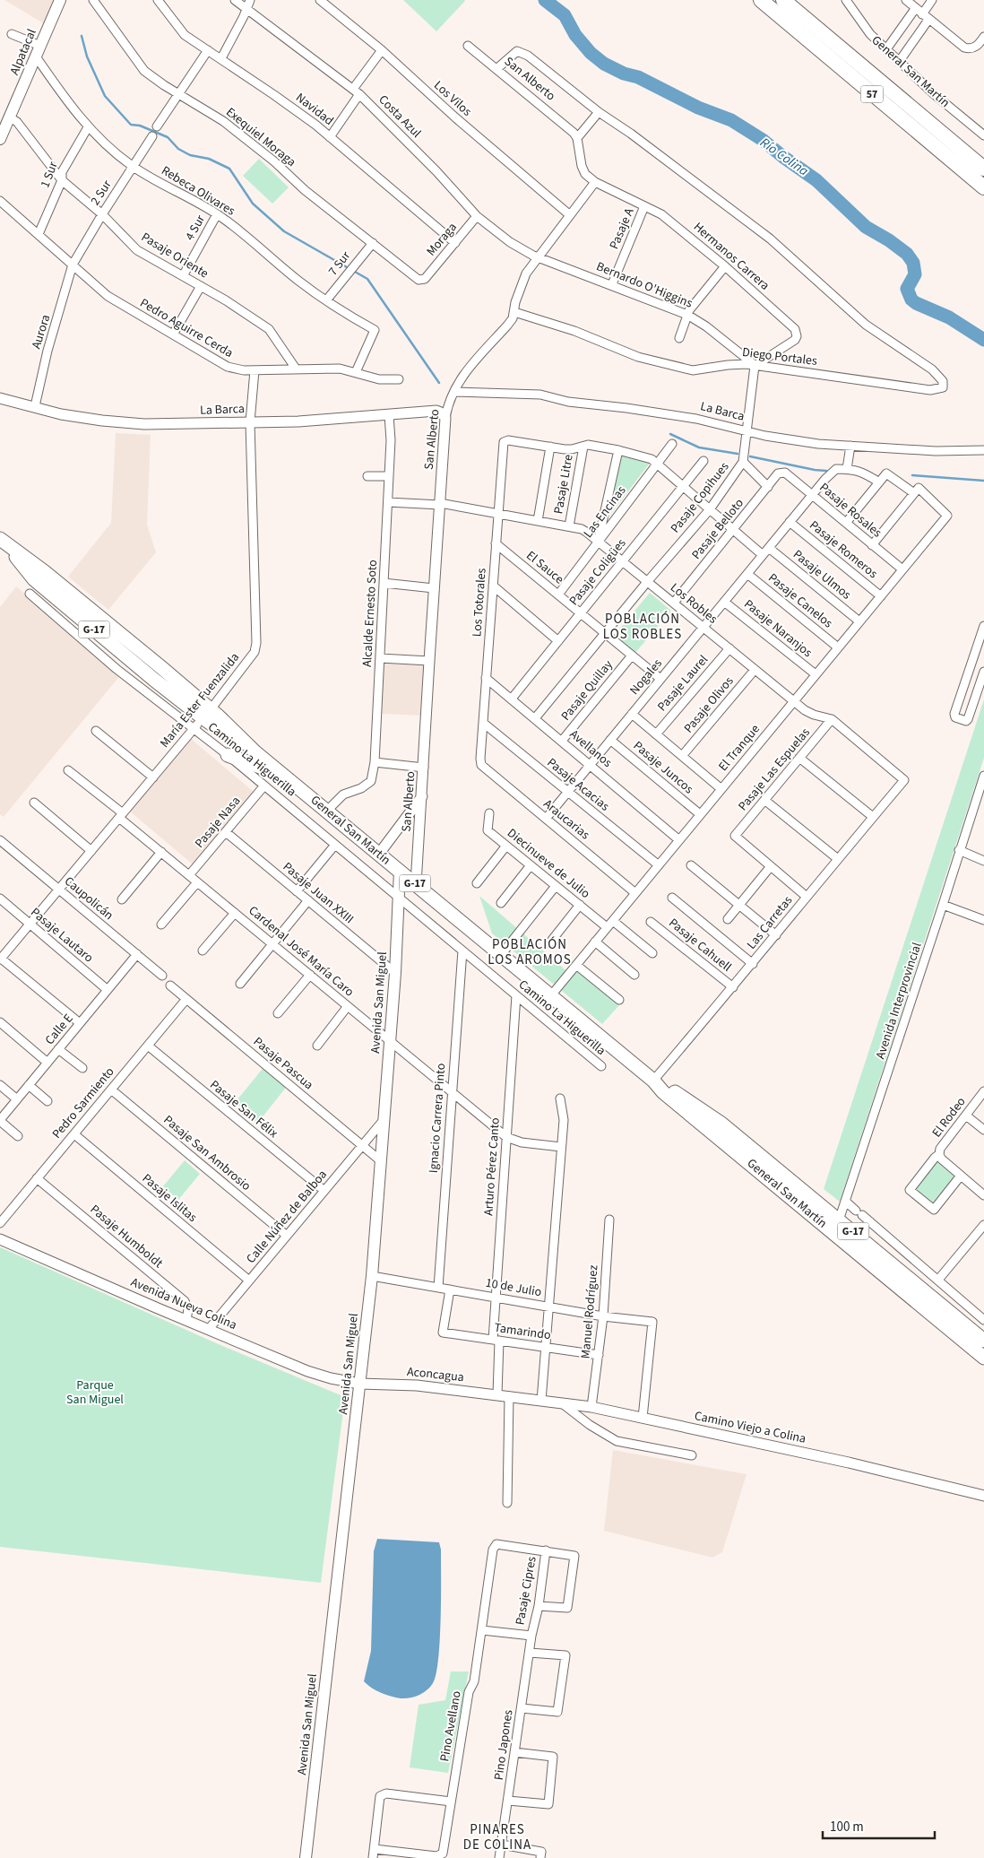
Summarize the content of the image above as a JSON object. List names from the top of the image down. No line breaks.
{"streets":{"highway":["57"],"main road":["Alpatacal","General San Martín","G-17","Avenida San Miguel"],"street":["San Alberto","Los Vilos","Navidad","Costa Azul","Exequiel Moraga","1 Sur","Rebeca Olivares","2 Sur","4 Sur","Pasaje A","Moraga","Pasaje Oriente","Hermanos Carrera","7 Sur","Bernardo O'Higgins","Pedro Aguirre Cerda","Aurora","Diego Portales","La Barca","Pasaje Litre","Pasaje Copihues","Pasaje Rosales","Las Encinas","Pasaje Belloto","Pasaje Romeros","El Sauce","Pasaje Coligües","Pasaje Ulmos","Pasaje Canelos","Los Totorales","Los Robles","Alcalde Ernesto Soto","Pasaje Naranjos","Nogales","Pasaje Laurel","Pasaje Quillay","María Ester Fuenzalida","Pasaje Olivos","El Tranque","Avellanos","Camino La Higuerilla","Pasaje Juncos","Pasaje Las Espuelas","Pasaje Acacias","Araucarias","Pasaje Nasa","Diecinueve de Julio","Pasaje Juan XXIII","Caupolicán","Las Carretas","Pasaje Lautaro","Pasaje Cahuell","Cardenal José María Caro","Avenida Interprovincial","Calle E","Pasaje Pascua","Pedro Sarmiento","Pasaje San Félix","El Rodeo","Ignacio Carrera Pinto","Pasaje San Ambrosio","Arturo Pérez Canto","Pasaje Islitas","Calle Núñez de Balboa","Pasaje Humboldt","10 de Julio","Avenida Nueva Colina","Manuel Rodríguez","Tamarindo","Aconcagua","Camino Viejo a Colina","Pasaje Cipres","Pino Avellano","Pino Japones"]},"crossings":[["Alpatacal","Rebeca Olivares"],["Alpatacal","Pasaje Oriente"],["General San Martín","San Alberto"],["General San Martín","Alcalde Ernesto Soto"],["General San Martín","María Ester Fuenzalida"],["General San Martín","El Tranque"],["General San Martín","Camino La Higuerilla"],["General San Martín","Las Carretas"],["General San Martín","Avenida Interprovincial"],["General San Martín","Avenida San Miguel"],["San Alberto","Los Vilos"],["San Alberto","Costa Azul"],["San Alberto","Hermanos Carrera"],["San Alberto","Bernardo O'Higgins"],["San Alberto","Diego Portales"],["San Alberto","La Barca"],["San Alberto","Los Robles"],["Navidad","Moraga"],["Costa Azul","Moraga"],["Costa Azul","Bernardo O'Higgins"],["Exequiel Moraga","Moraga"],["Exequiel Moraga","7 Sur"],["1 Sur","Rebeca Olivares"],["1 Sur","Pasaje Oriente"],["1 Sur","Pedro Aguirre Cerda"],["Rebeca Olivares","2 Sur"],["Rebeca Olivares","4 Sur"],["Rebeca Olivares","7 Sur"],["Rebeca Olivares","Pedro Aguirre Cerda"],["2 Sur","Pasaje Oriente"],["2 Sur","Pedro Aguirre Cerda"],["2 Sur","Aurora"],["4 Sur","Pasaje Oriente"],["Pasaje A","Hermanos Carrera"],["Pasaje A","Bernardo O'Higgins"],["Pasaje Oriente","Pedro Aguirre Cerda"],["Hermanos Carrera","Bernardo O'Higgins"],["Hermanos Carrera","Diego Portales"],["Hermanos Carrera","Pasaje Copihues"],["Bernardo O'Higgins","Diego Portales"],["Bernardo O'Higgins","Pasaje Copihues"],["Pedro Aguirre Cerda","Aurora"],["Pedro Aguirre Cerda","María Ester Fuenzalida"],["Aurora","La Barca"],["Diego Portales","Pasaje Copihues"],["La Barca","Pasaje Copihues"],["La Barca","Alcalde Ernesto Soto"],["La Barca","María Ester Fuenzalida"],["Pasaje Litre","Los Robles"],["Pasaje Copihues","El Sauce"],["Pasaje Copihues","Los Robles"],["Pasaje Rosales","Pasaje Belloto"],["Pasaje Rosales","Nogales"],["Pasaje Rosales","El Tranque"],["Las Encinas","El Sauce"],["Las Encinas","Los Robles"],["Pasaje Belloto","Los Robles"],["Pasaje Romeros","Nogales"],["Pasaje Romeros","El Tranque"],["El Sauce","Pasaje Coligües"],["El Sauce","Los Totorales"],["El Sauce","Nogales"],["El Sauce","Pasaje Quillay"],["Pasaje Coligües","Los Robles"],["Pasaje Coligües","Avellanos"],["Pasaje Ulmos","Nogales"],["Pasaje Ulmos","El Tranque"],["Pasaje Canelos","Nogales"],["Pasaje Canelos","El Tranque"],["Los Totorales","Los Robles"],["Los Totorales","Avellanos"],["Los Totorales","Pasaje Acacias"],["Los Totorales","Araucarias"],["Los Robles","Alcalde Ernesto Soto"],["Los Robles","Nogales"],["Los Robles","Pasaje Laurel"],["Los Robles","Pasaje Olivos"],["Los Robles","El Tranque"],["Los Robles","Pasaje Las Espuelas"],["Los Robles","Las Carretas"],["Pasaje Naranjos","Nogales"],["Pasaje Naranjos","El Tranque"],["Nogales","Avellanos"],["Nogales","Pasaje Juncos"],["Nogales","Pasaje Acacias"],["Nogales","Araucarias"],["Pasaje Quillay","Avellanos"],["María Ester Fuenzalida","Camino La Higuerilla"],["María Ester Fuenzalida","Caupolicán"],["María Ester Fuenzalida","Pasaje Lautaro"],["María Ester Fuenzalida","Cardenal José María Caro"],["El Tranque","Avellanos"],["El Tranque","Pasaje Juncos"],["El Tranque","Pasaje Acacias"],["El Tranque","Araucarias"],["El Tranque","Diecinueve de Julio"],["Camino La Higuerilla","Pasaje Nasa"],["Camino La Higuerilla","Avenida San Miguel"],["Camino La Higuerilla","Ignacio Carrera Pinto"],["Camino La Higuerilla","Arturo Pérez Canto"],["Pasaje Nasa","Pasaje Juan XXIII"],["Pasaje Nasa","Cardenal José María Caro"],["Pasaje Juan XXIII","Avenida San Miguel"],["Caupolicán","Calle E"],["Las Carretas","Pasaje Cahuell"],["Pasaje Lautaro","Calle E"],["Cardenal José María Caro","Avenida San Miguel"],["Cardenal José María Caro","Ignacio Carrera Pinto"],["Cardenal José María Caro","Arturo Pérez Canto"],["Avenida San Miguel","Pasaje Pascua"],["Avenida San Miguel","Calle Núñez de Balboa"],["Avenida San Miguel","10 de Julio"],["Avenida San Miguel","Avenida Nueva Colina"],["Avenida San Miguel","Aconcagua"],["Pasaje Pascua","Pedro Sarmiento"],["Pasaje Pascua","Calle Núñez de Balboa"],["Pedro Sarmiento","Pasaje San Félix"],["Pedro Sarmiento","Pasaje San Ambrosio"],["Pedro Sarmiento","Pasaje Islitas"],["Pedro Sarmiento","Pasaje Humboldt"],["Pasaje San Félix","Calle Núñez de Balboa"],["Ignacio Carrera Pinto","10 de Julio"],["Pasaje San Ambrosio","Calle Núñez de Balboa"],["Arturo Pérez Canto","10 de Julio"],["Arturo Pérez Canto","Tamarindo"],["Arturo Pérez Canto","Aconcagua"],["Pasaje Islitas","Calle Núñez de Balboa"],["Calle Núñez de Balboa","Avenida Nueva Colina"],["Pasaje Humboldt","Avenida Nueva Colina"],["10 de Julio","Manuel Rodríguez"],["10 de Julio","Tamarindo"],["10 de Julio","Camino Viejo a Colina"],["Avenida Nueva Colina","Aconcagua"],["Manuel Rodríguez","Tamarindo"],["Manuel Rodríguez","Camino Viejo a Colina"],["Aconcagua","Camino Viejo a Colina"],["Pasaje Cipres","Pino Avellano"],["Pasaje Cipres","Pino Japones"]],"districts":["POBLACIÓN LOS ROBLES","POBLACIÓN LOS AROMOS","PINARES DE COLINA"],"water":["Río Colina"],"parks":["Parque San Miguel"],"scale_bar":"100 m"}
